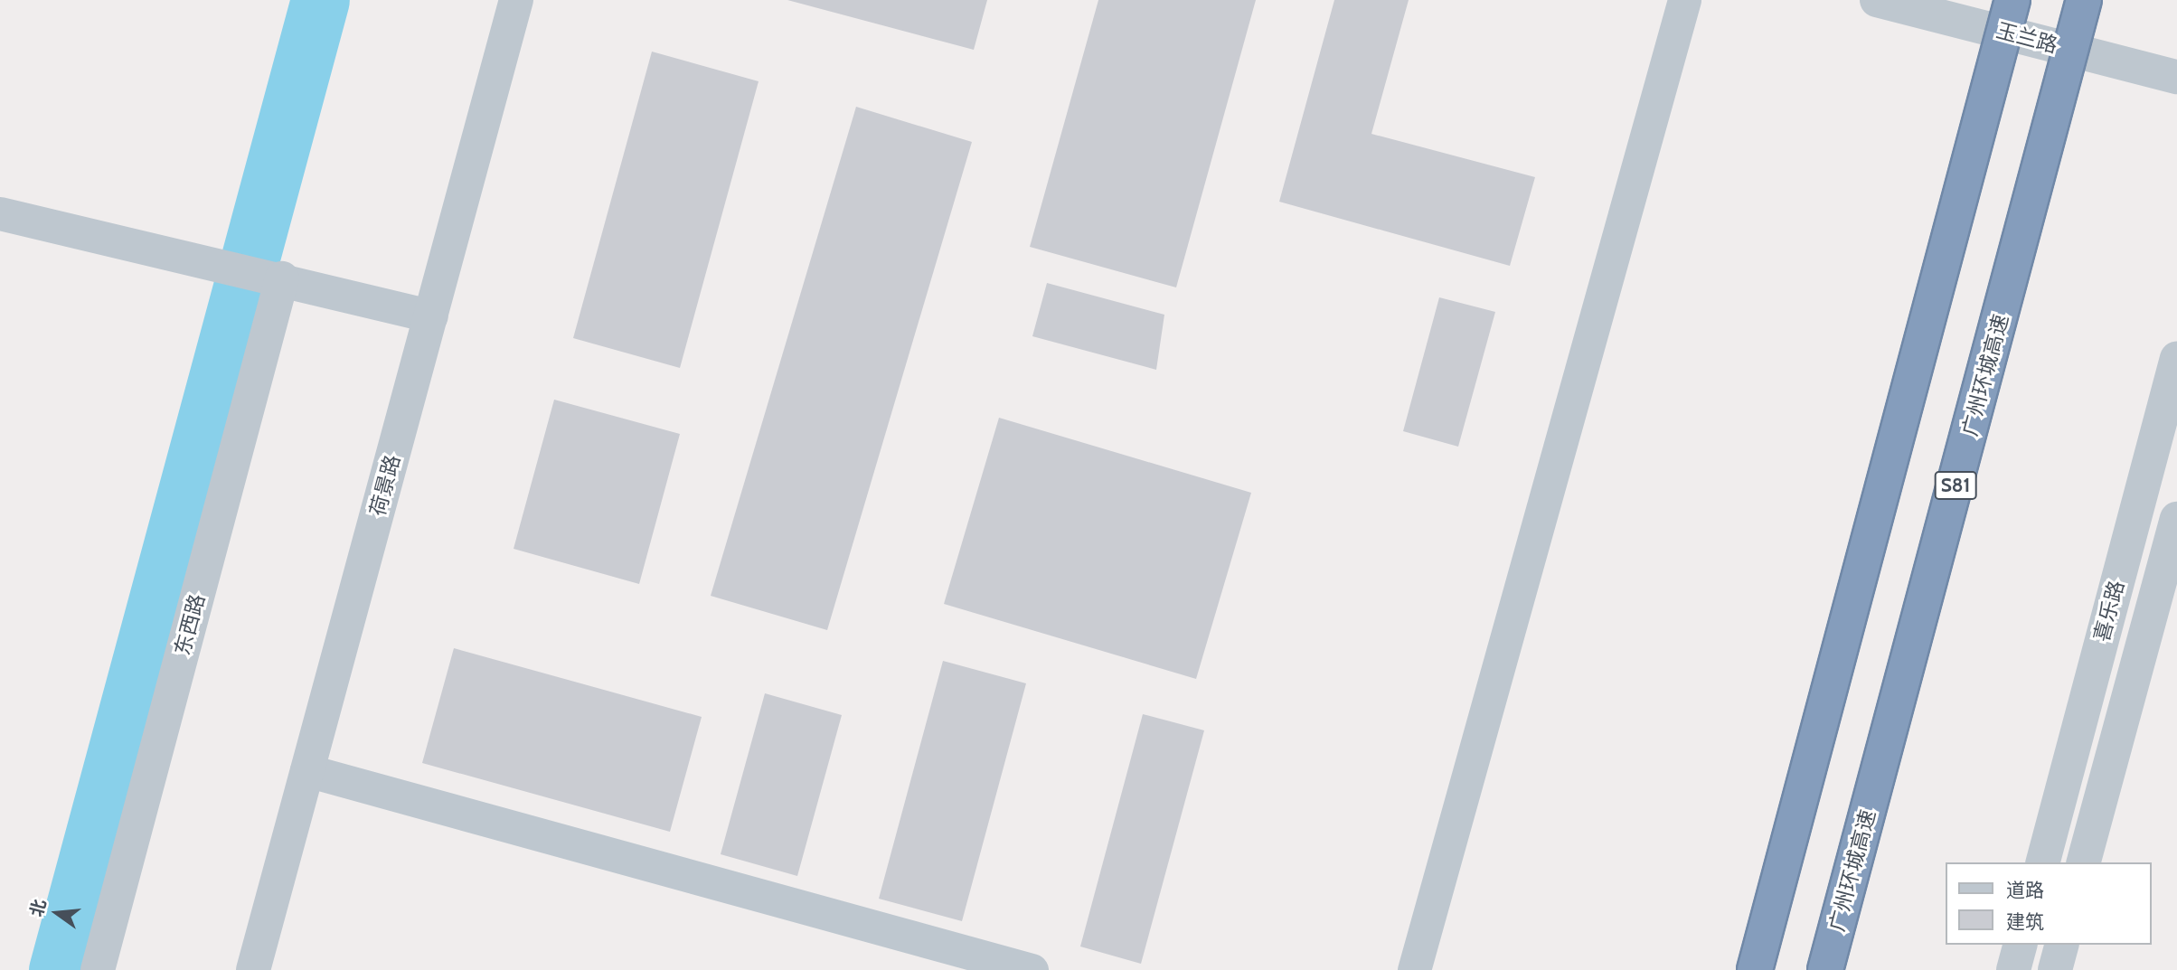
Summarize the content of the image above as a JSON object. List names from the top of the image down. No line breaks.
{"streets":{"highway":["广州环城高速","S81"],"street":["玉兰路","荷景路","喜乐路","东西路"]},"legend":["道路","建筑"],"north":"left"}
